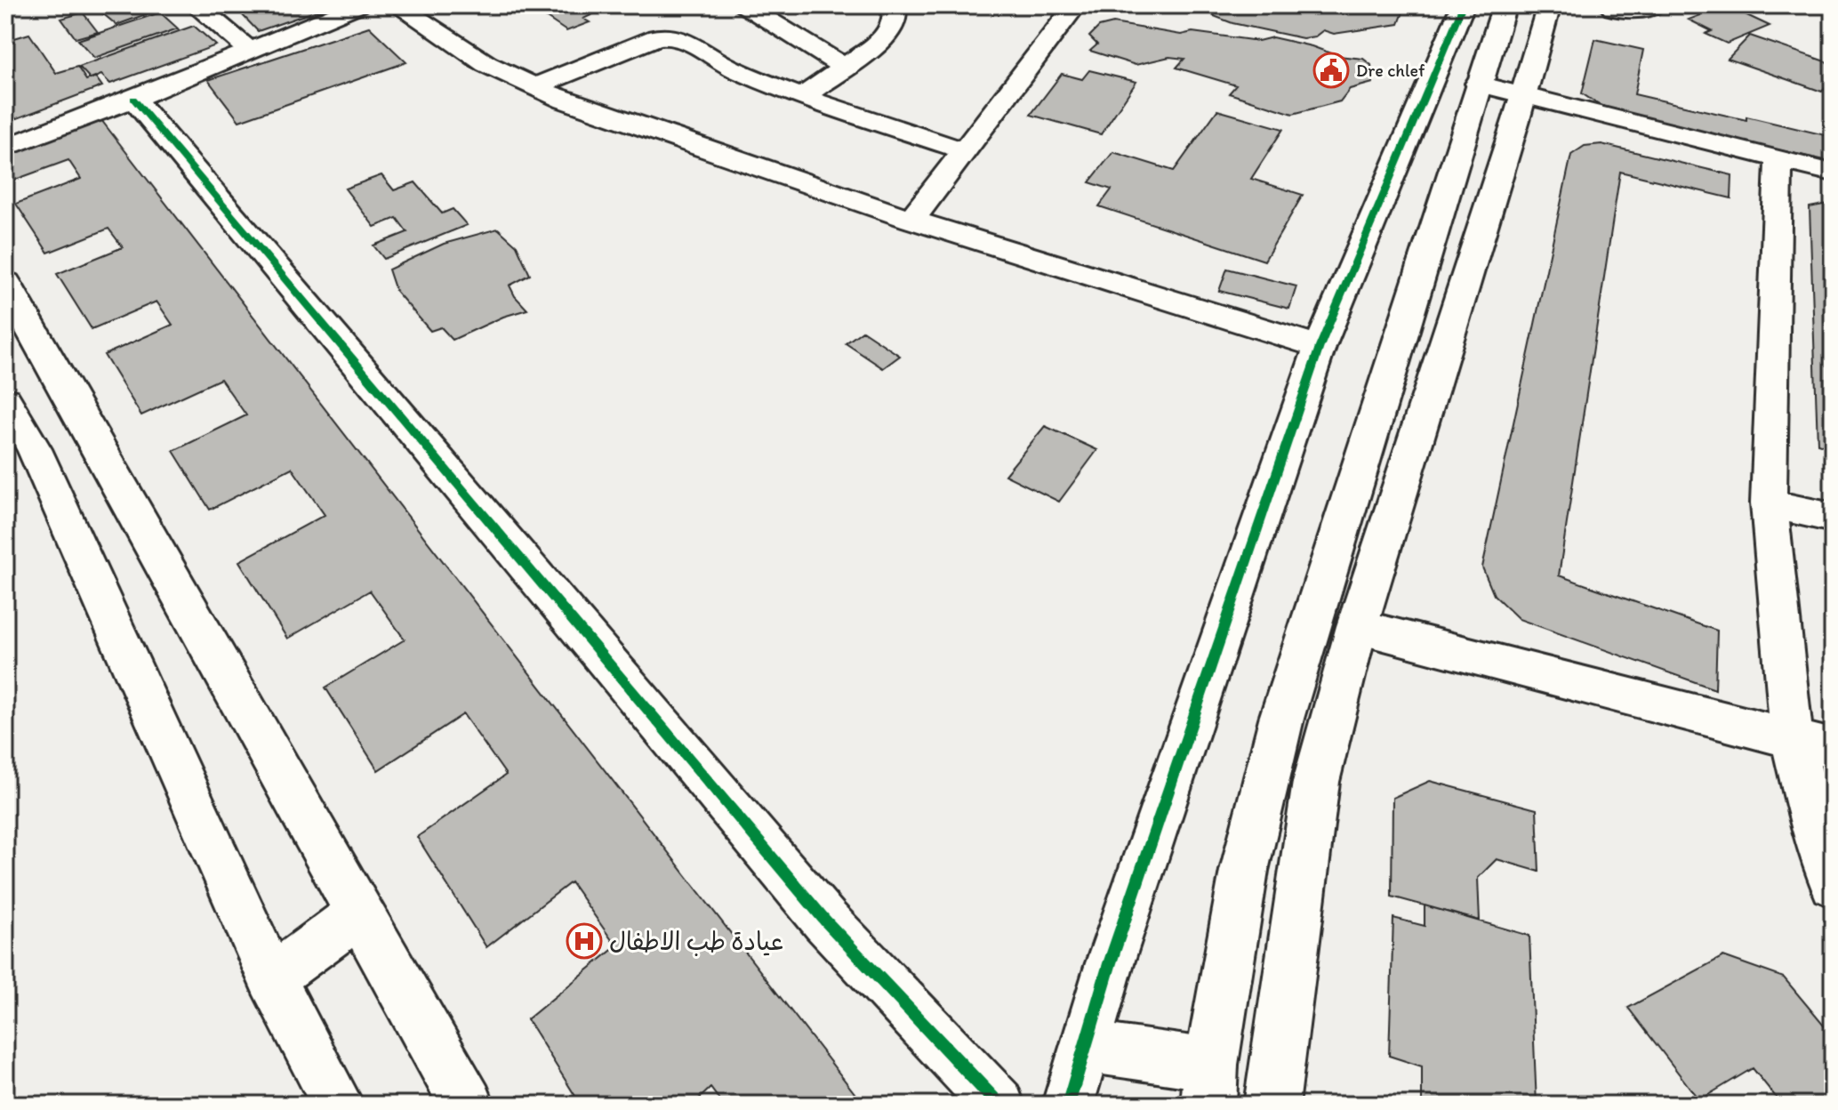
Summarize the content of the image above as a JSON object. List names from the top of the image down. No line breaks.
{"places":{"public building":["Dre chlef"],"hospital":["عيادة طب الاطفال"]}}
